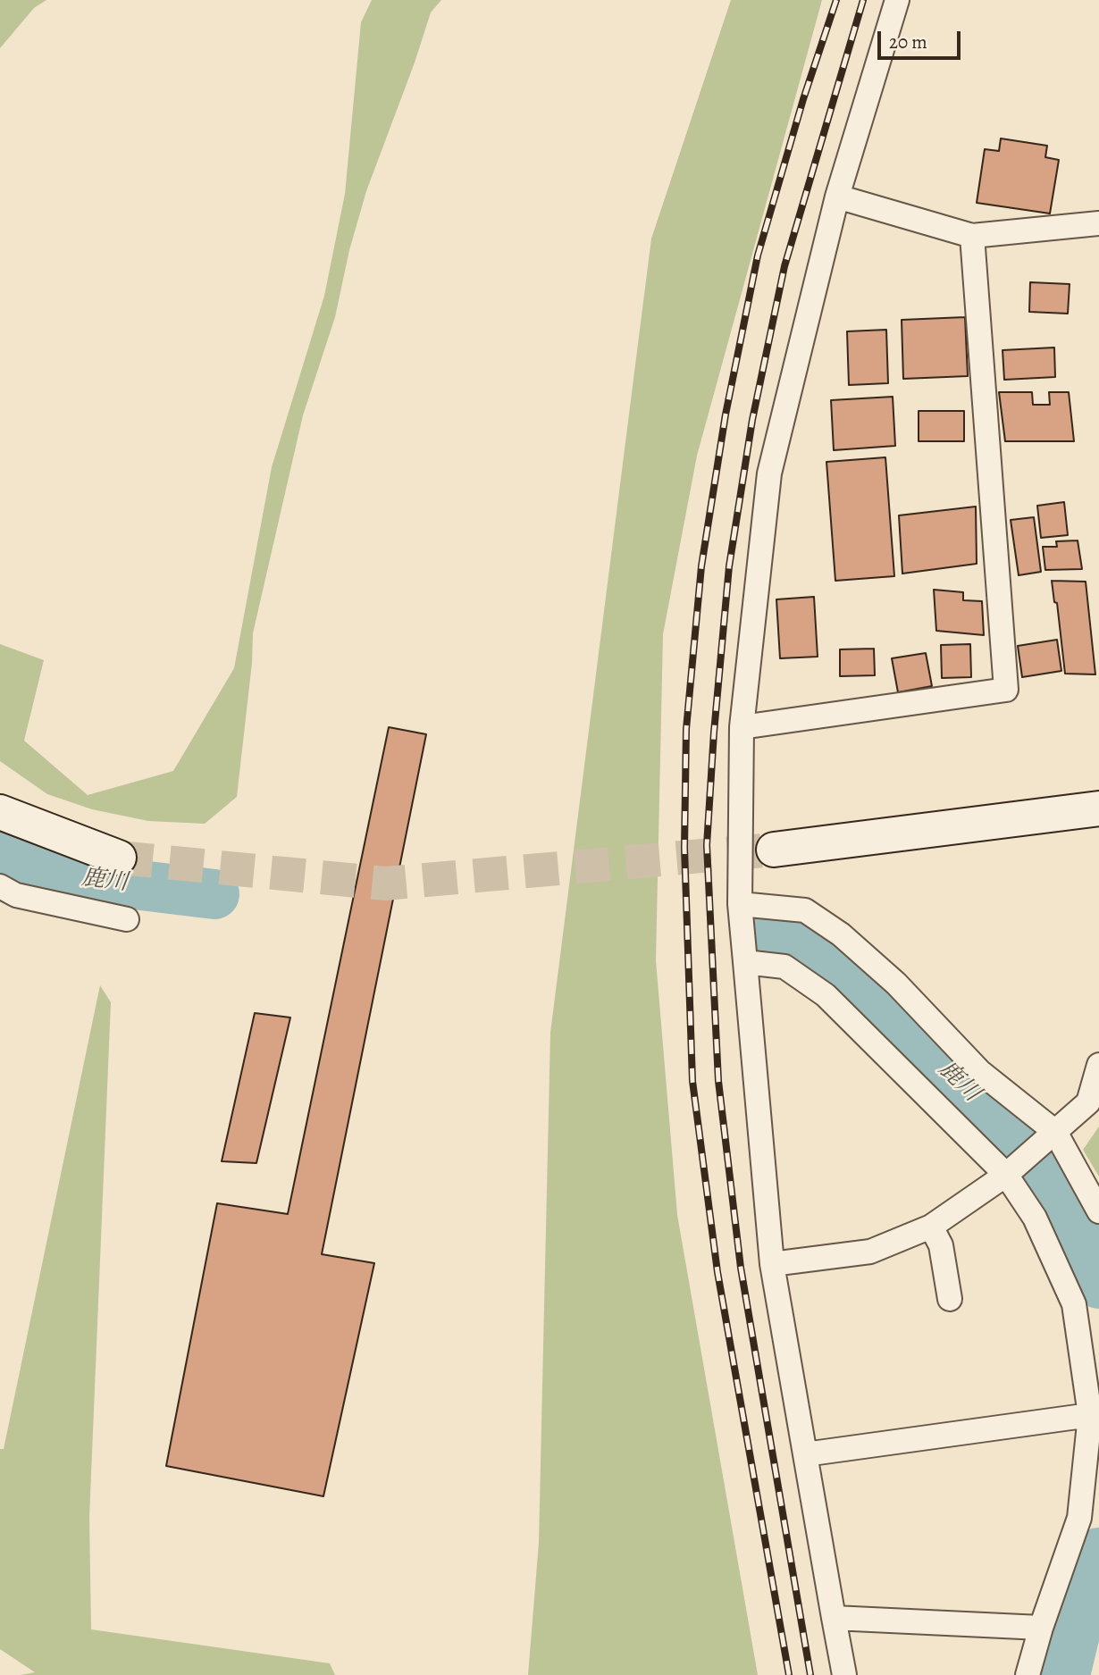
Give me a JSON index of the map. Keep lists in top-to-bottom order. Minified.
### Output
{"water":["鹿川"],"scale_bar":"20 m"}
